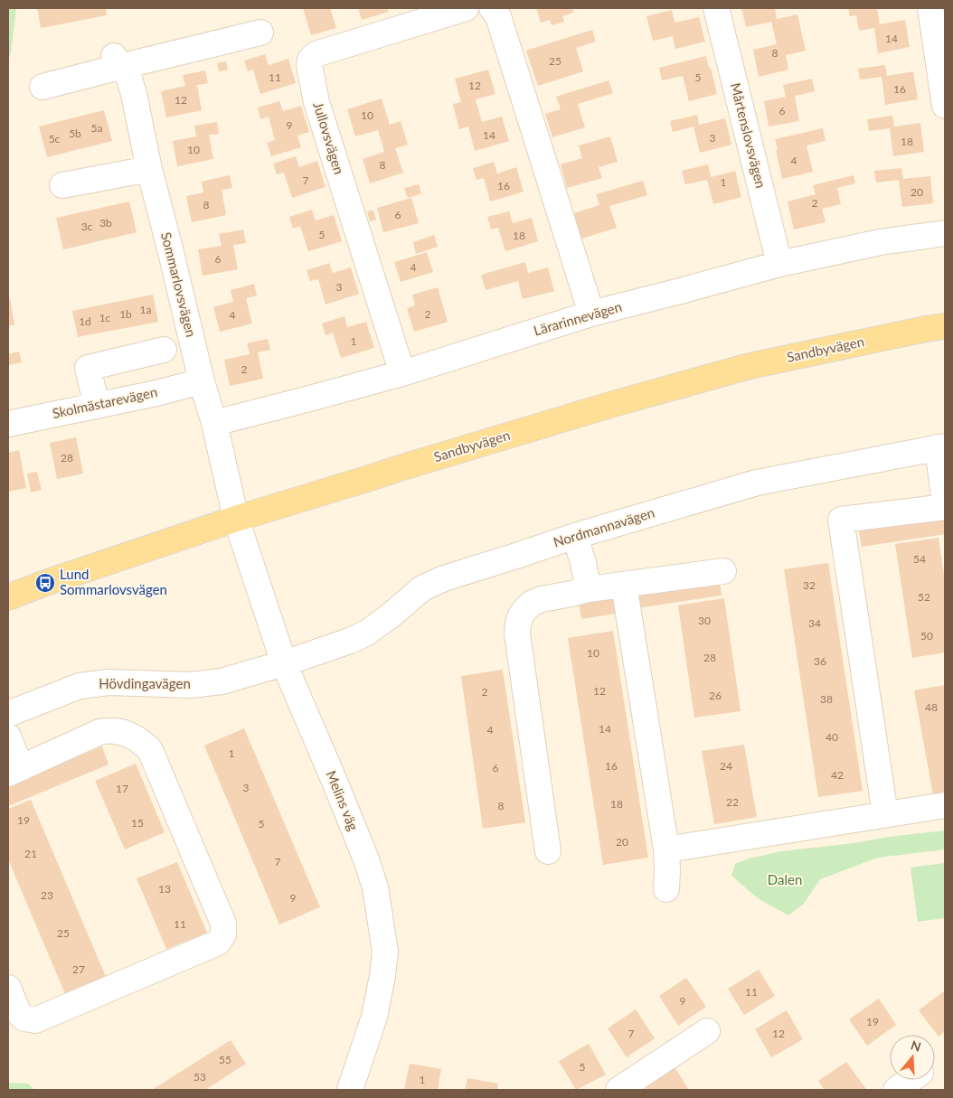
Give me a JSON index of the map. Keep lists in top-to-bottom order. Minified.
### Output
{"streets":{"main road":["Sandbyvägen"],"street":["Mårtenslovsvägen","Jullovsvägen","Sommarlovsvägen","Lärarinnevägen","Skolmästarevägen","Nordmannavägen","Hövdingavägen","Melins väg"]},"crossings":[["Mårtenslovsvägen","Lärarinnevägen"],["Jullovsvägen","Lärarinnevägen"],["Sommarlovsvägen","Lärarinnevägen"],["Sommarlovsvägen","Sandbyvägen"],["Sommarlovsvägen","Skolmästarevägen"],["Sommarlovsvägen","Melins väg"],["Sandbyvägen","Melins väg"],["Nordmannavägen","Hövdingavägen"],["Nordmannavägen","Melins väg"],["Hövdingavägen","Melins väg"]],"parks":["Dalen"],"places":{"bus stop":["Lund Sommarlovsvägen"]},"house_numbers":["14","8","25","11","5","12","16","12","6","10","9","5a","5b","14","3","5c","18","10","4","8","7","1","16","20","2","8","6","3b","3c","5","18","6","4","3","1a","1b","2","4","1c","1d","1","2","28","54","32","52","30","34","50","10","28","36","12","2","26","38","48","14","4","40","1","16","24","6","42","3","17","22","18","8","19","15","5","20","21","7","13","23","9","11","25","27","11","9","19","7","12","55","5","53","1"],"north":"top"}
